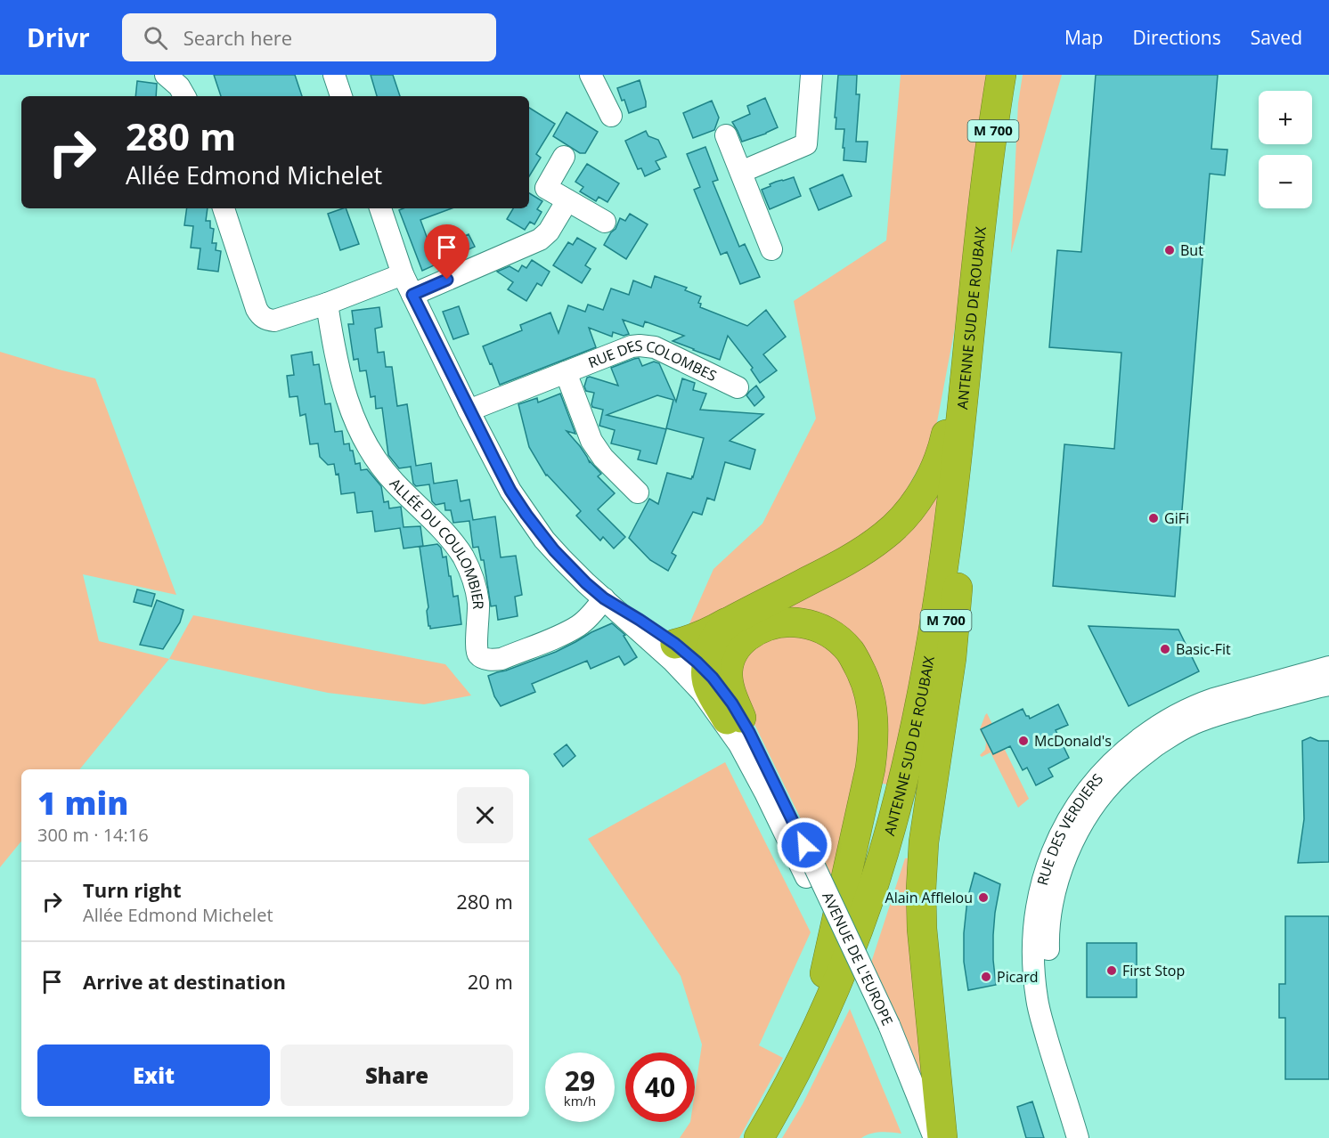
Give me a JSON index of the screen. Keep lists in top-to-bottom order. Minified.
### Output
{"streets":{"highway":["M 700","ANTENNE SUD DE ROUBAIX"],"street":["RUE DES COLOMBES","ALLÉE DU COULOMBIER","RUE DES VERDIERS","AVENUE DE L'EUROPE"]},"crossings":[["RUE DES COLOMBES","AVENUE DE L'EUROPE"],["ALLÉE DU COULOMBIER","AVENUE DE L'EUROPE"]],"places":["But","GiFi","Basic-Fit","McDonald's","Alain Afflelou","First Stop","Picard"],"page":{"header":"Drivr","search":"Search here","nav":["Map","Directions","Saved"],"map_buttons":["+","−"],"turn":["280 m","Allée Edmond Michelet"],"heading":["1 min","300 m · 14:16"],"list":[{"name":"Turn right","note":"Allée Edmond Michelet","value":"280 m"},{"name":"Arrive at destination","value":"20 m"}],"buttons":["Exit","Share"],"speed":"29 km/h","limit":"40"}}
